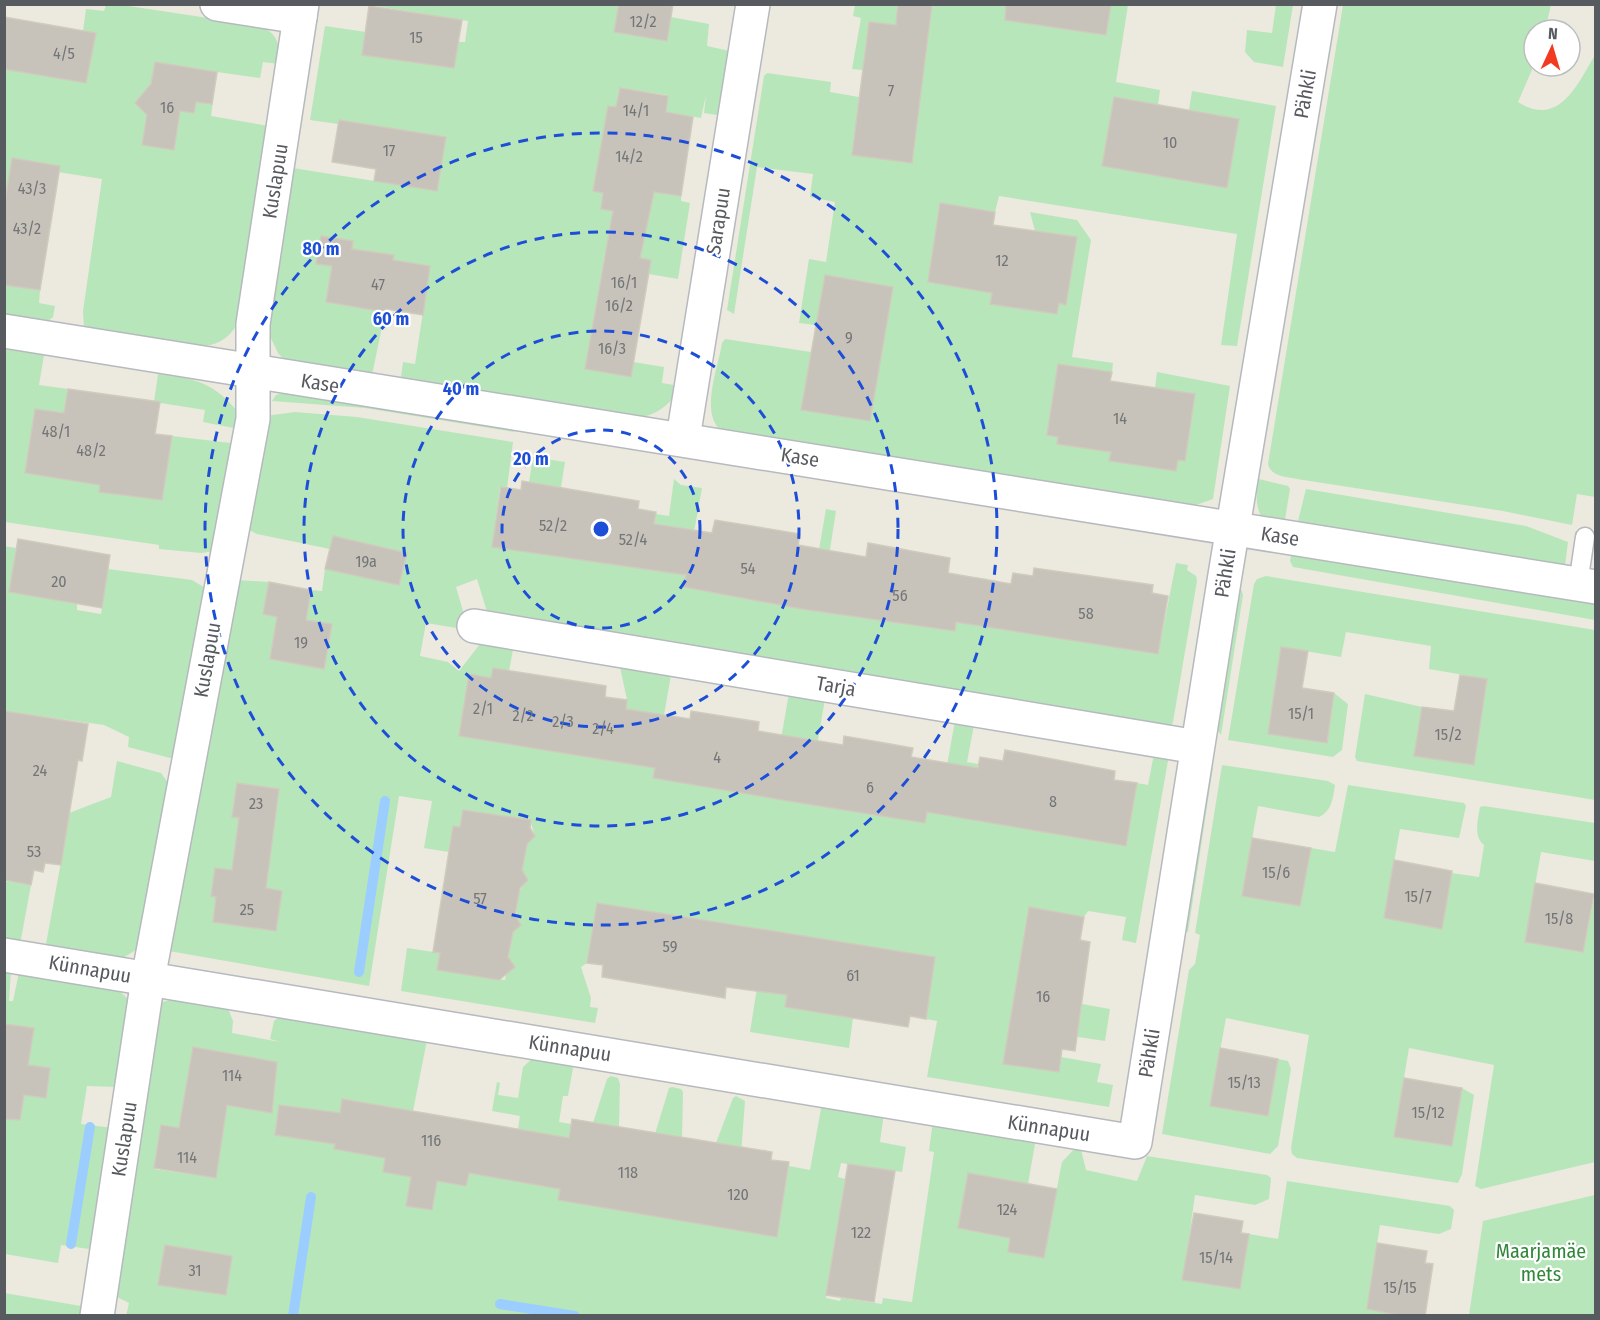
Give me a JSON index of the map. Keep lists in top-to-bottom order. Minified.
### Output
{"streets":{"street":["Pähkli","Kuslapuu","Sarapuu","Kase","Tarja","Künnapuu"]},"crossings":[["Pähkli","Kase"],["Pähkli","Tarja"],["Pähkli","Künnapuu"],["Kuslapuu","Kase"],["Kuslapuu","Künnapuu"],["Sarapuu","Kase"]],"parks":["Maarjamäe mets"],"house_numbers":["12/2","15","4/5","7","16","14/1","10","17","14/2","43/3","43/2","12","16/1","47","16/2","9","16/3","14","48/1","48/2","52/2","52/4","19a","54","20","56","58","19","2/1","15/1","2/2","2/3","2/4","15/2","4","24","6","8","23","53","15/6","15/7","57","25","15/8","59","61","16","114","15/13","15/12","116","114","118","120","124","122","15/14","31","15/15"],"north":"top","rings":["80 m","60 m","40 m","20 m"]}
